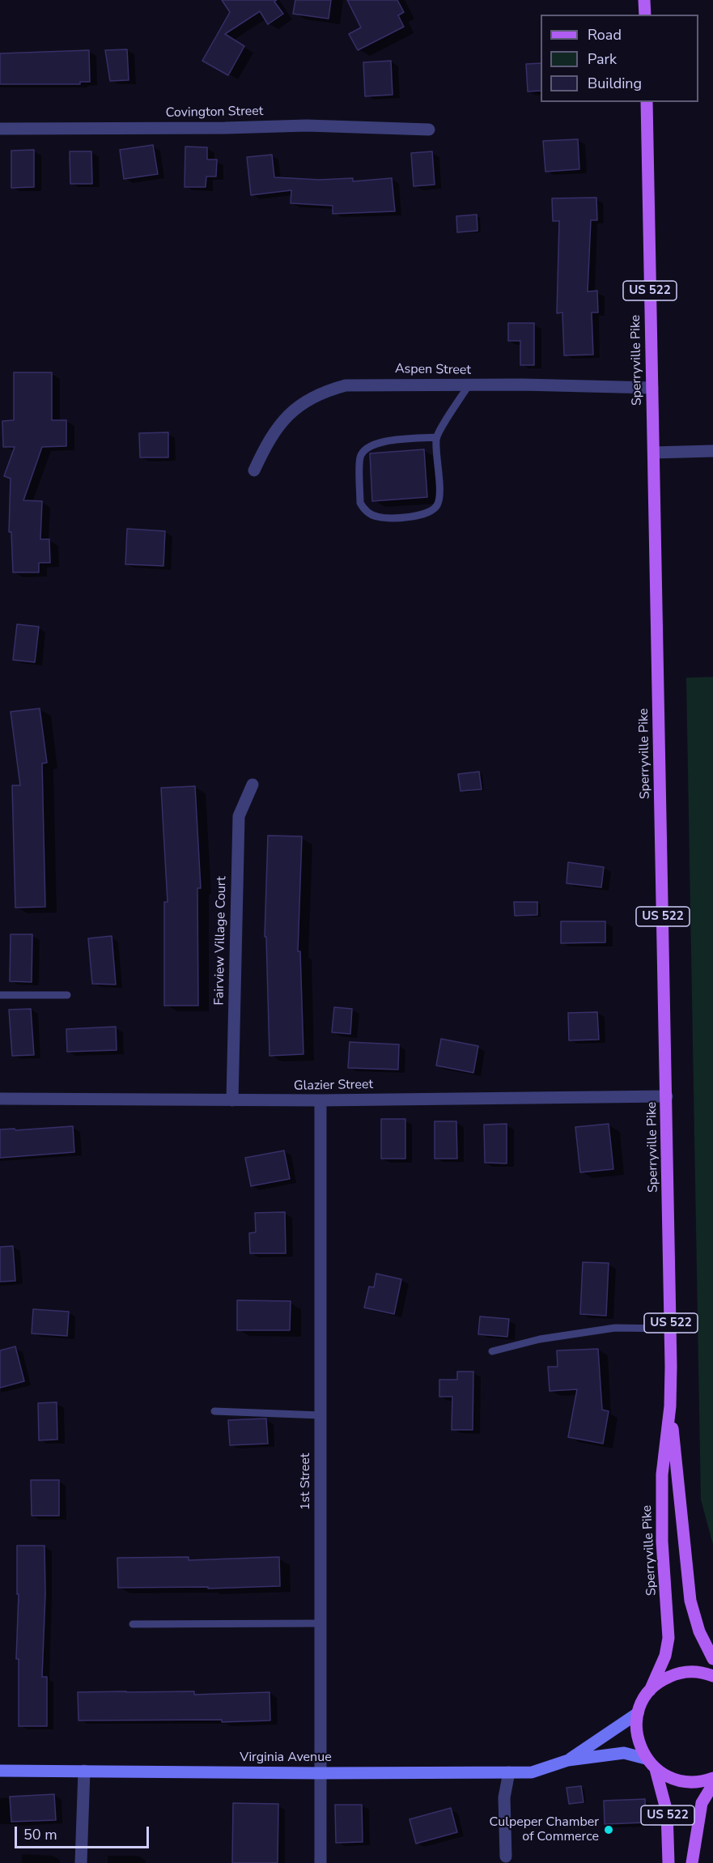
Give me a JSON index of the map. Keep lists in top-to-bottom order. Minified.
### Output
{"streets":{"main road":["US 522","Sperryville Pike"],"street":["Covington Street","Aspen Street","Fairview Village Court","Glazier Street","1st Street","Virginia Avenue"]},"crossings":[["US 522","Sperryville Pike"],["US 522","Virginia Avenue"],["Sperryville Pike","Aspen Street"],["Sperryville Pike","Glazier Street"],["Fairview Village Court","Glazier Street"],["Glazier Street","1st Street"],["1st Street","Virginia Avenue"]],"places":["Culpeper Chamber of Commerce"],"legend":["Road","Park","Building"],"scale_bar":"50 m"}
